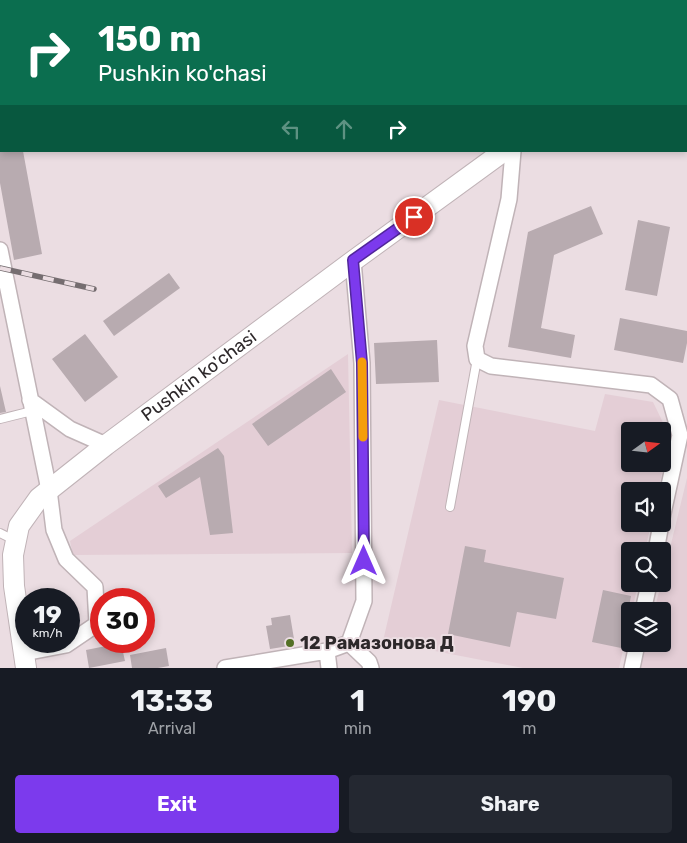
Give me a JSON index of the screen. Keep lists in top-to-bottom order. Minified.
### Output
{"streets":{"street":["Pushkin ko'chasi"]},"places":["12 Рамазонова Д"],"north":"right","page":{"turn":["150 m","Pushkin ko'chasi"],"speed":"19 km/h","limit":"30","eta":["13:33","Arrival","1","min","190","m"],"buttons":["Exit","Share"]}}
